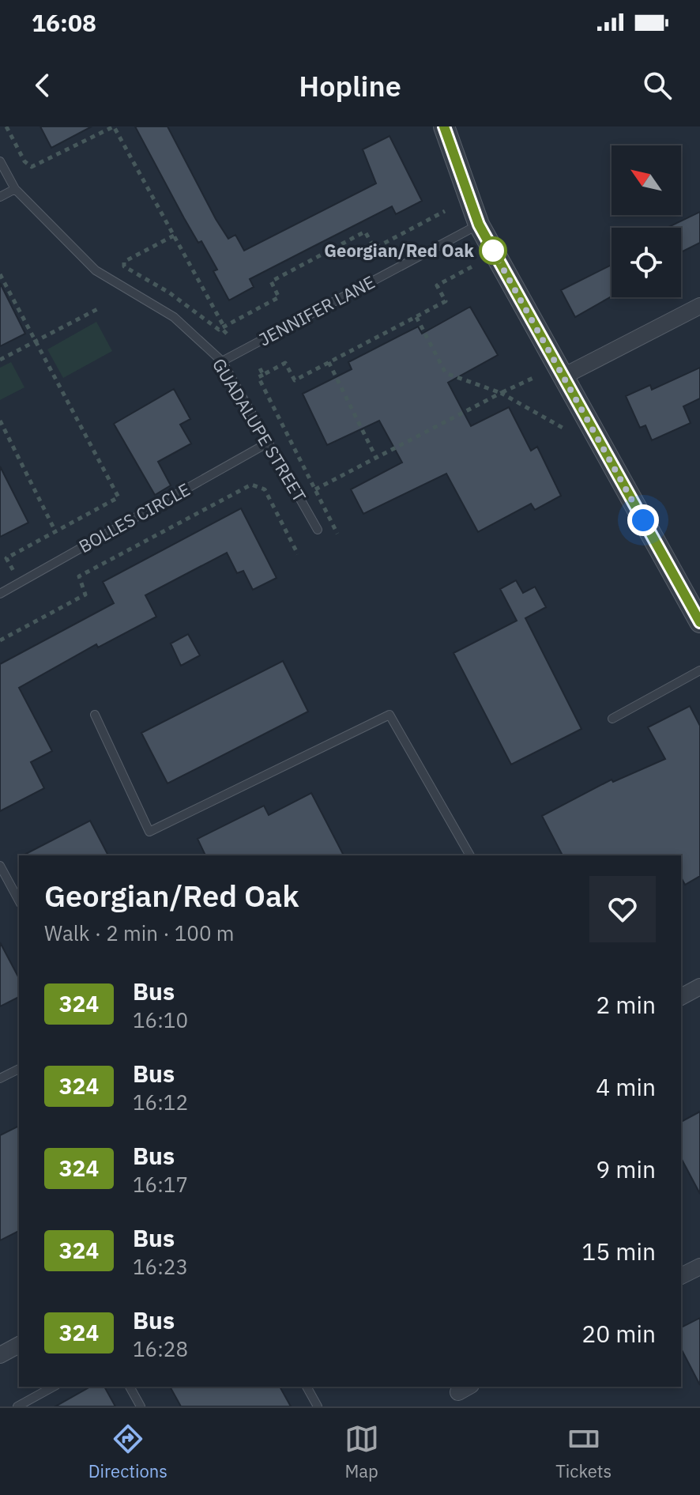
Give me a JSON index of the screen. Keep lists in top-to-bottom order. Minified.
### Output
{"streets":{"lane":["JENNIFER LANE","GUADALUPE STREET","BOLLES CIRCLE"]},"crossings":[["JENNIFER LANE","GUADALUPE STREET"],["GUADALUPE STREET","BOLLES CIRCLE"]],"places":["Georgian/Red Oak"],"lines":["bus line 324"],"north":"top left","page":{"status":"16:08","header":"Hopline","heading":["Georgian/Red Oak","Walk · 2 min · 100 m"],"list":[{"mark":"324","name":"Bus","note":"16:10","value":"2 min"},{"mark":"324","name":"Bus","note":"16:12","value":"4 min"},{"mark":"324","name":"Bus","note":"16:17","value":"9 min"},{"mark":"324","name":"Bus","note":"16:23","value":"15 min"},{"mark":"324","name":"Bus","note":"16:28","value":"20 min"}],"tabs":["Directions","Map","Tickets"]}}
